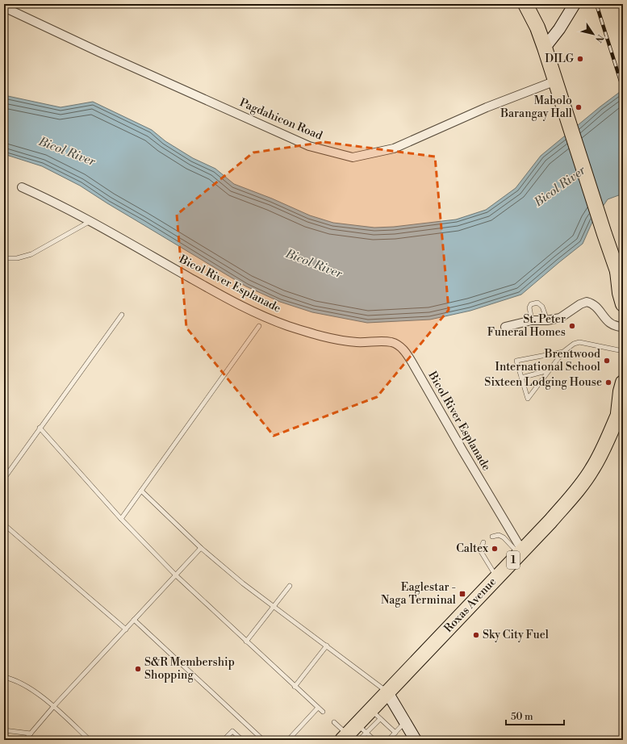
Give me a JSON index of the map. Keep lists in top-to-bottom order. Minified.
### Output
{"streets":{"highway":["1","Roxas Avenue"],"street":["Pagdahicon Road","Bicol River Esplanade"]},"crossings":[["Bicol River Esplanade","Roxas Avenue"]],"water":["Bicol River"],"places":{"other":["DILG","Mabolo Barangay Hall","St. Peter Funeral Homes","Brentwood International School","Sixteen Lodging House","Caltex","Sky City Fuel","S&R Membership Shopping"],"transit":["Eaglestar - Naga Terminal"]},"scale_bar":"50 m","north":"bottom right"}
